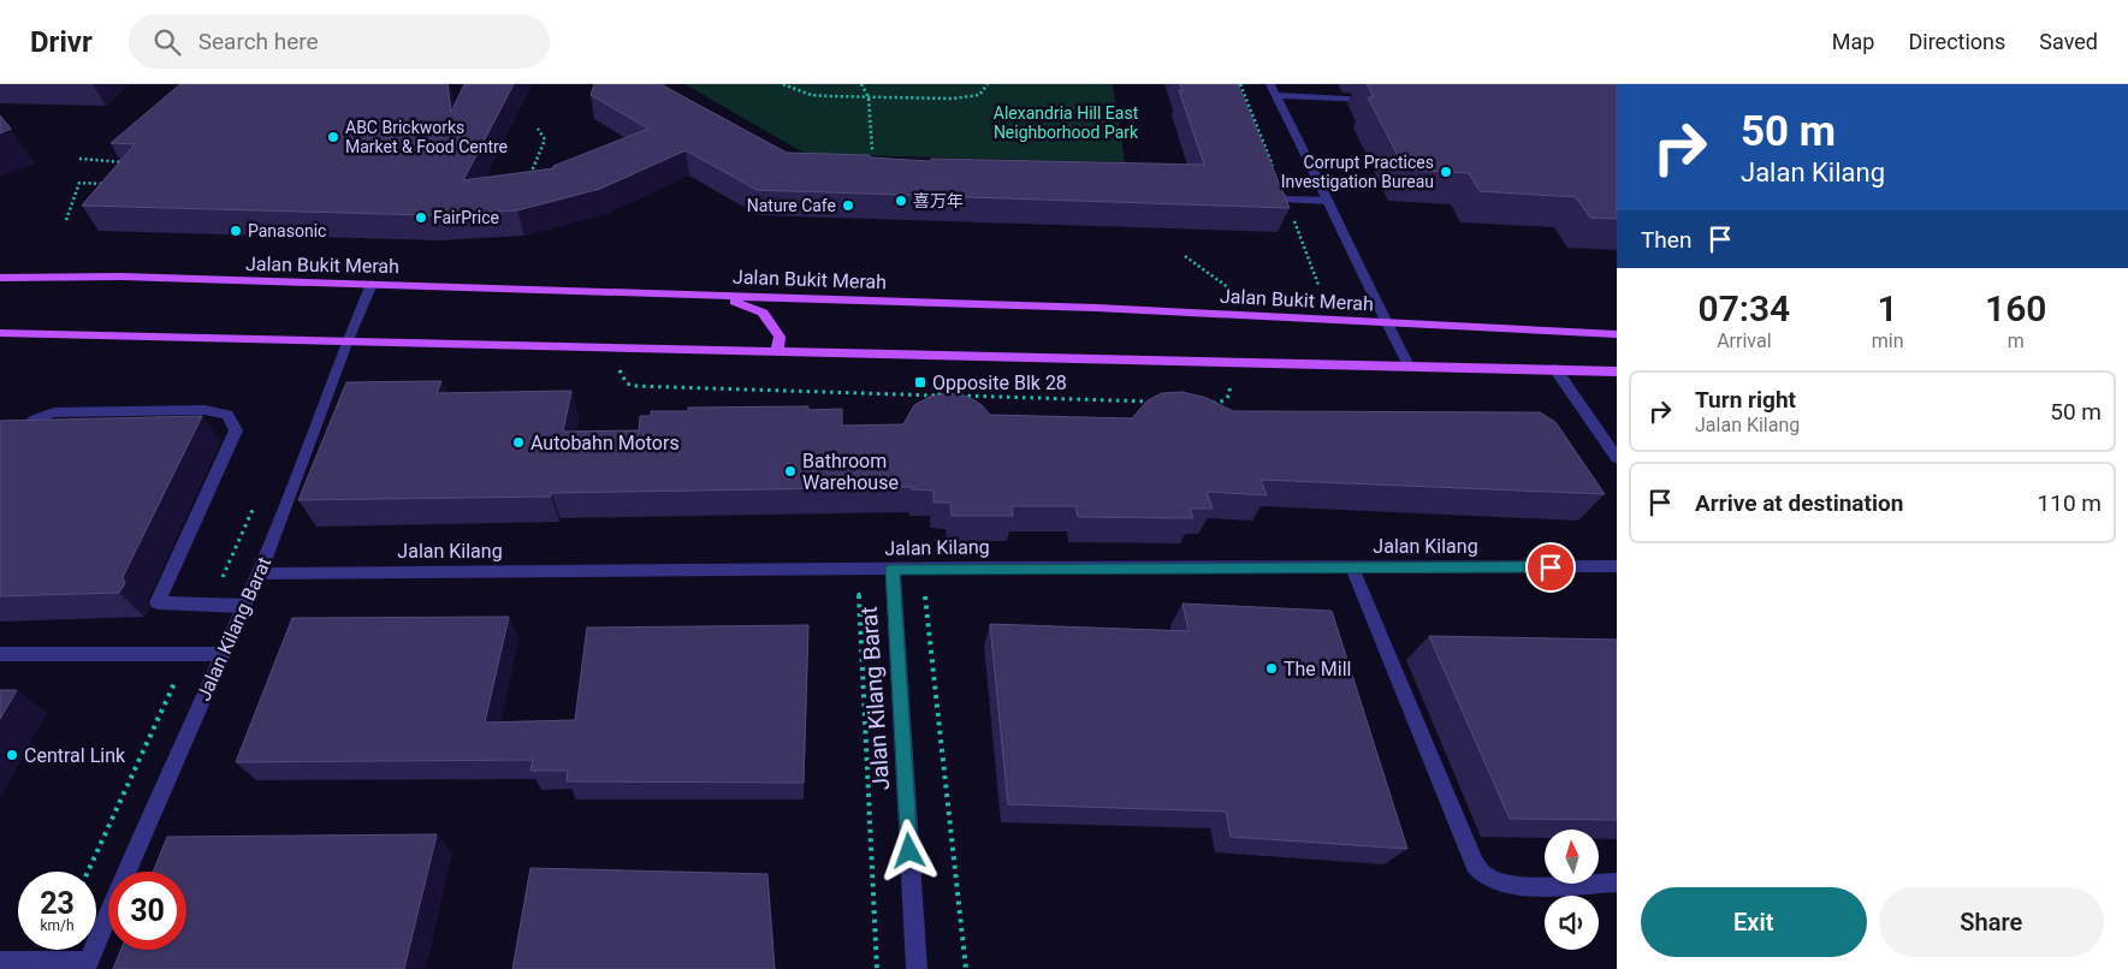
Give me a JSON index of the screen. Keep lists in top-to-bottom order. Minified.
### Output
{"streets":{"main road":["Jalan Bukit Merah"],"street":["Jalan Kilang","Jalan Kilang Barat"]},"crossings":[["Jalan Bukit Merah","Jalan Kilang Barat"],["Jalan Kilang","Jalan Kilang Barat"]],"parks":["Alexandria Hill East Neighborhood Park"],"places":{"other":["ABC Brickworks Market & Food Centre","Corrupt Practices Investigation Bureau","喜万年","Nature Cafe","FairPrice","Panasonic","Autobahn Motors","Bathroom Warehouse","The Mill","Central Link"],"transit":["Opposite Blk 28"]},"north":"top","page":{"header":"Drivr","search":"Search here","nav":["Map","Directions","Saved"],"turn":["50 m","Jalan Kilang"],"then":"Then","eta":["07:34","Arrival","1","min","160","m"],"list":[{"name":"Turn right","note":"Jalan Kilang","value":"50 m"},{"name":"Arrive at destination","value":"110 m"}],"speed":"23 km/h","limit":"30","buttons":["Exit","Share"]}}
